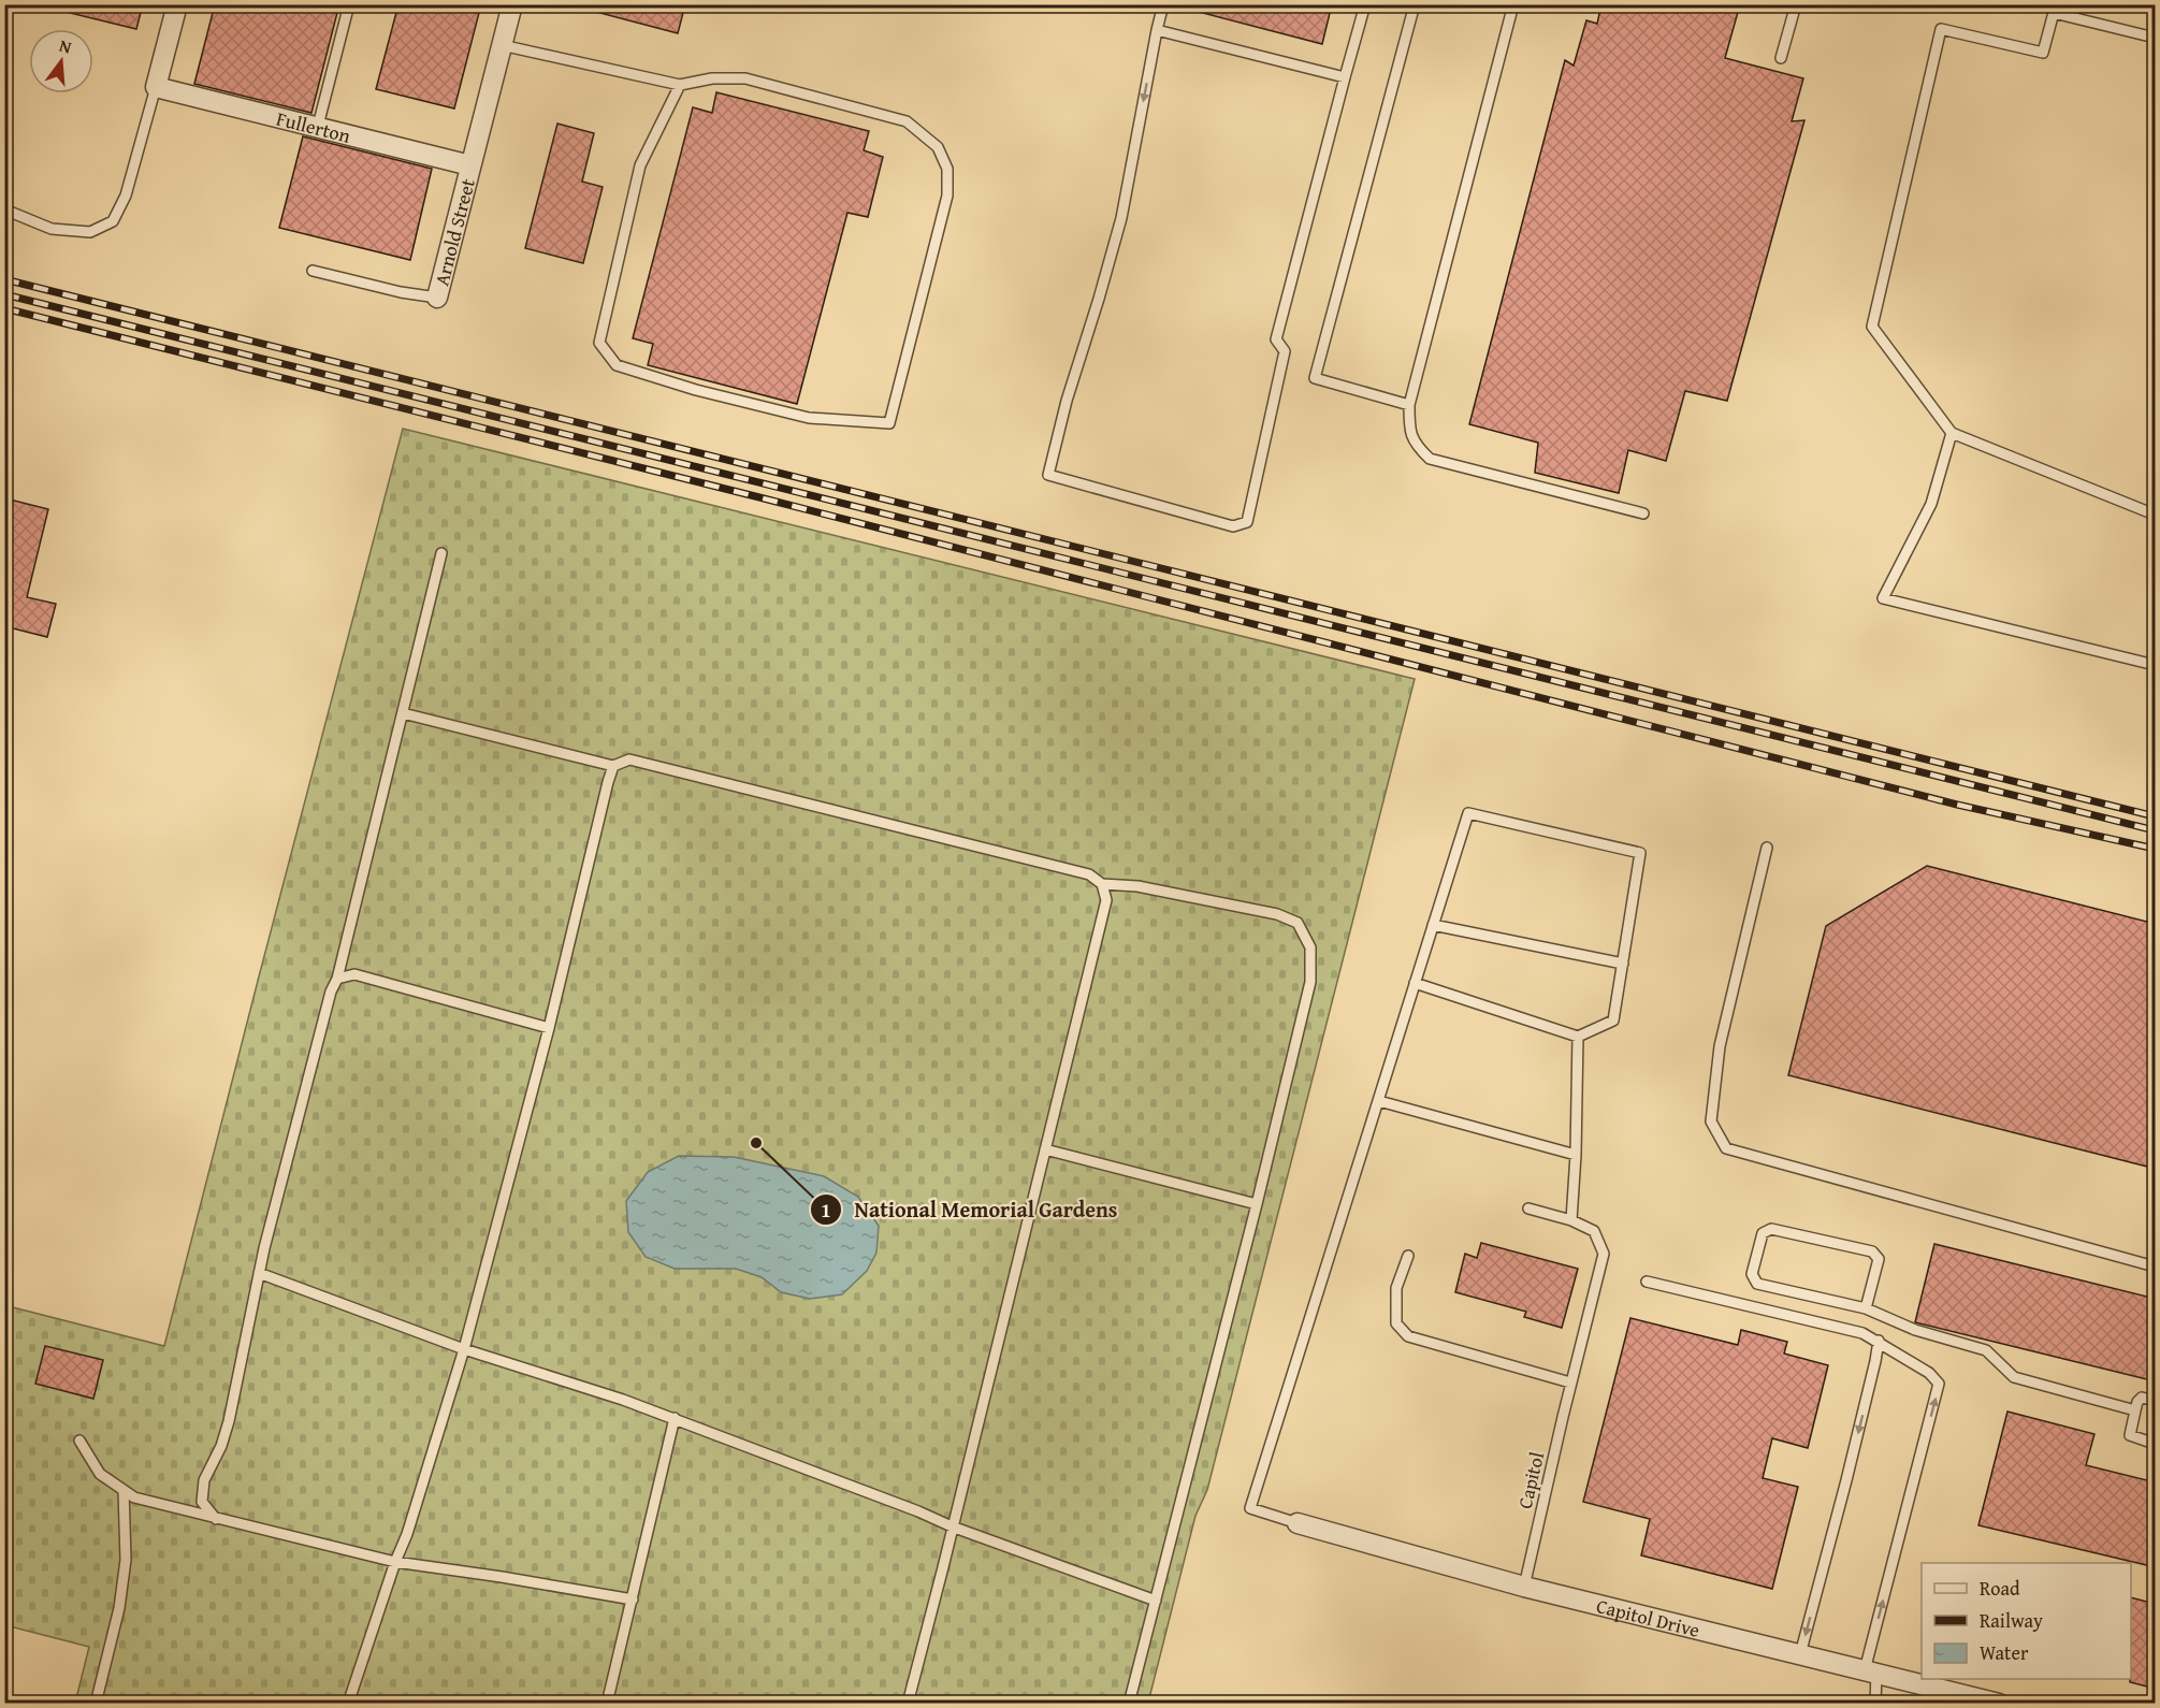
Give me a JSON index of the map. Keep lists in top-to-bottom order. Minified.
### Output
{"streets":{"street":["Fullerton","Arnold Street","Capitol Drive"],"lane":["Capitol"]},"crossings":[["Fullerton","Arnold Street"],["Capitol","Capitol Drive"]],"places":["National Memorial Gardens"],"legend":["Road","Railway","Water"],"north":"top"}
